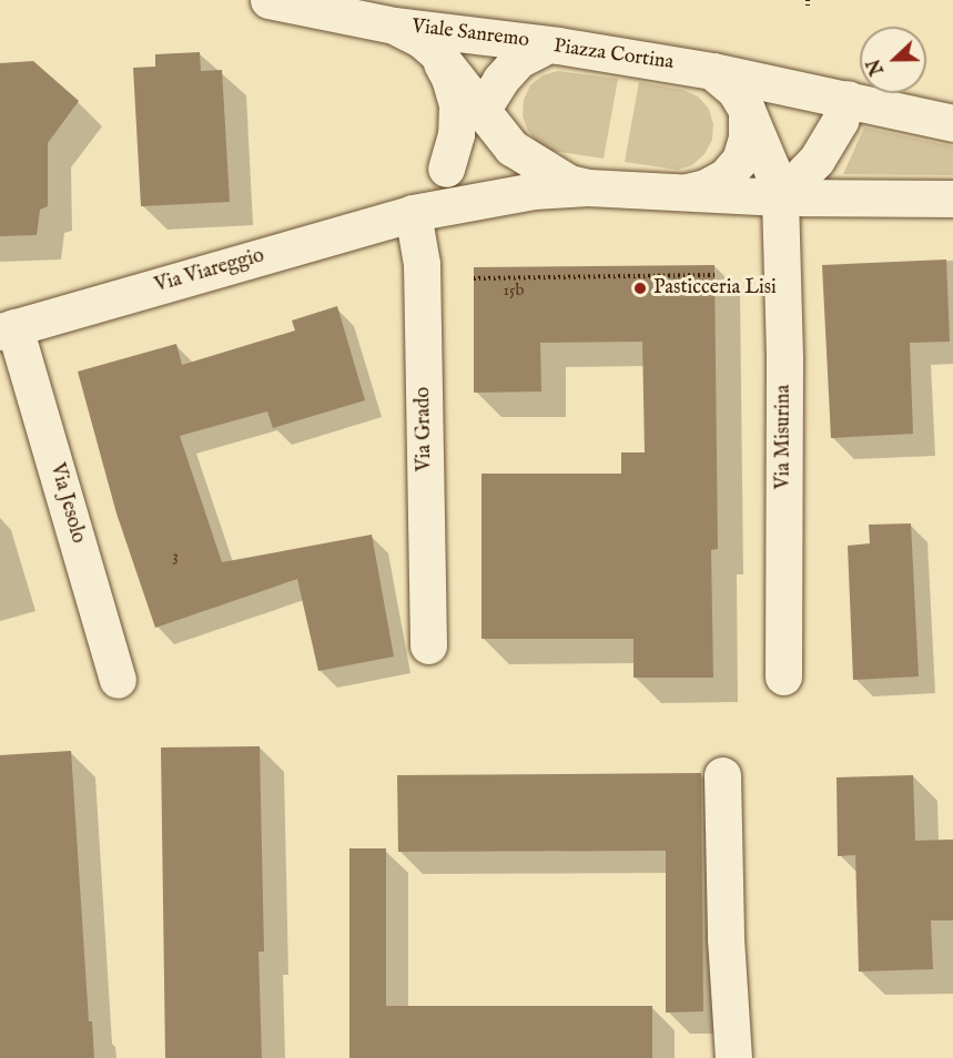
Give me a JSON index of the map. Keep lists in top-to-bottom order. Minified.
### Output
{"streets":{"street":["Viale Sanremo","Piazza Cortina","Via Viareggio","Via Grado","Via Misurina","Via Jesolo"]},"crossings":[["Viale Sanremo","Piazza Cortina"],["Via Viareggio","Via Grado"],["Via Viareggio","Via Jesolo"]],"places":["Pasticceria Lisi"],"house_numbers":["15b","3"],"north":"left"}
